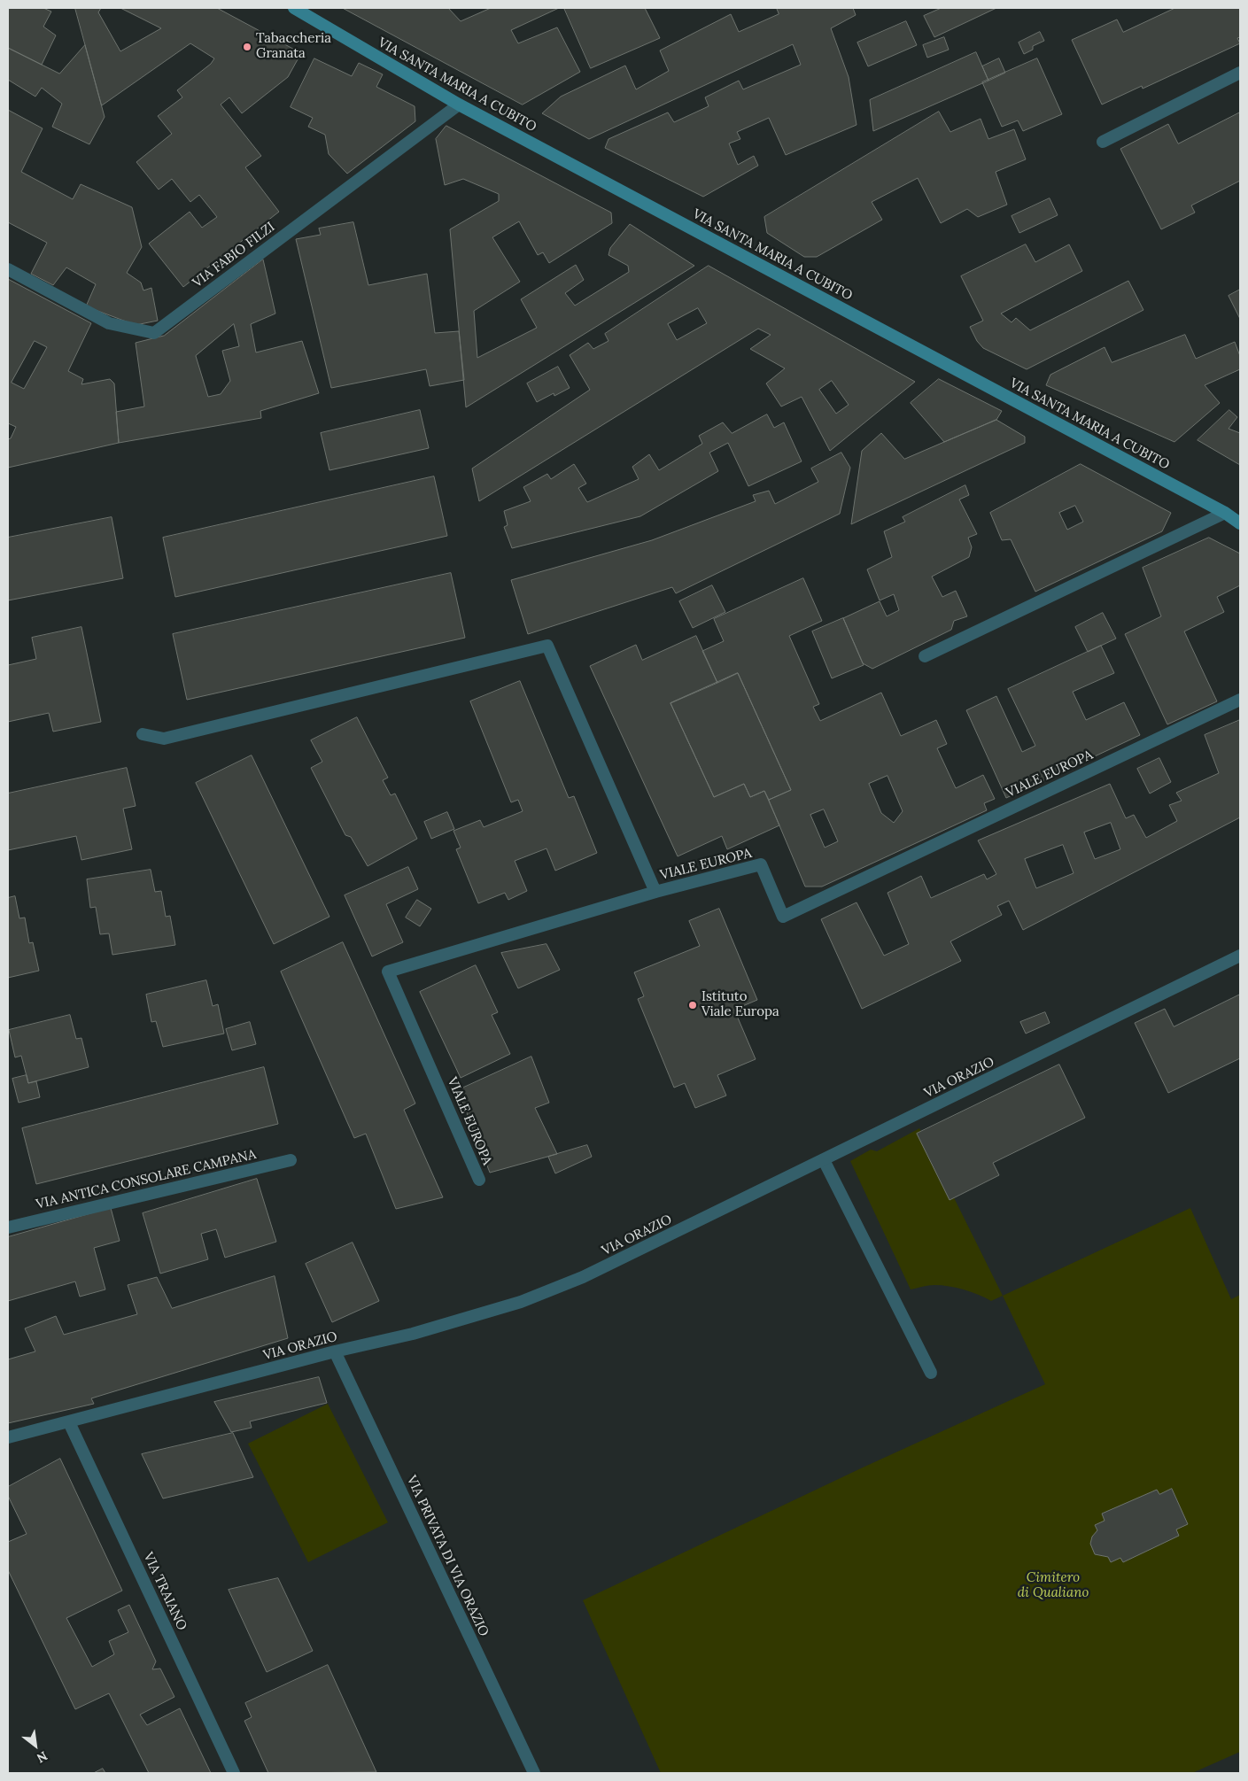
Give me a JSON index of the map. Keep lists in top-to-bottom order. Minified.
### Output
{"streets":{"main road":["VIA SANTA MARIA A CUBITO"],"street":["VIA FABIO FILZI","VIALE EUROPA","VIA ORAZIO","VIA ANTICA CONSOLARE CAMPANA","VIA PRIVATA DI VIA ORAZIO","VIA TRAIANO"]},"crossings":[["VIA SANTA MARIA A CUBITO","VIA FABIO FILZI"],["VIA ORAZIO","VIA PRIVATA DI VIA ORAZIO"],["VIA ORAZIO","VIA TRAIANO"]],"parks":["Cimitero di Qualiano"],"places":["Tabaccheria Granata","Istituto Viale Europa"],"north":"bottom right"}
